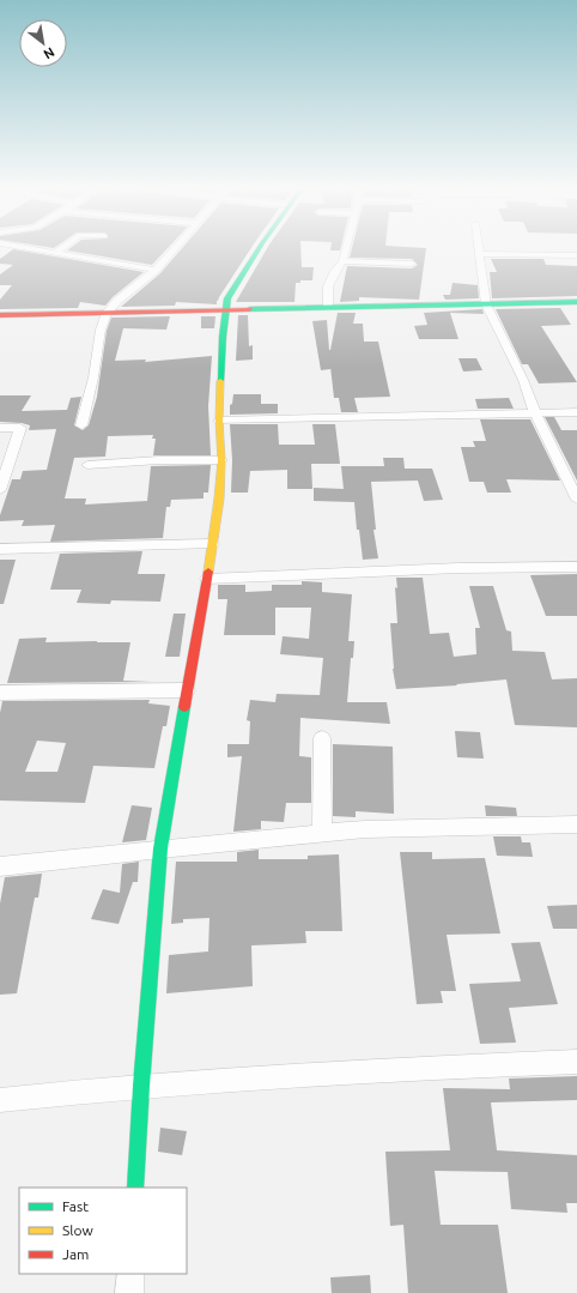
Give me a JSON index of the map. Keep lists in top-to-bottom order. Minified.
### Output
{"legend":["Fast","Slow","Jam"],"north":"bottom right"}
